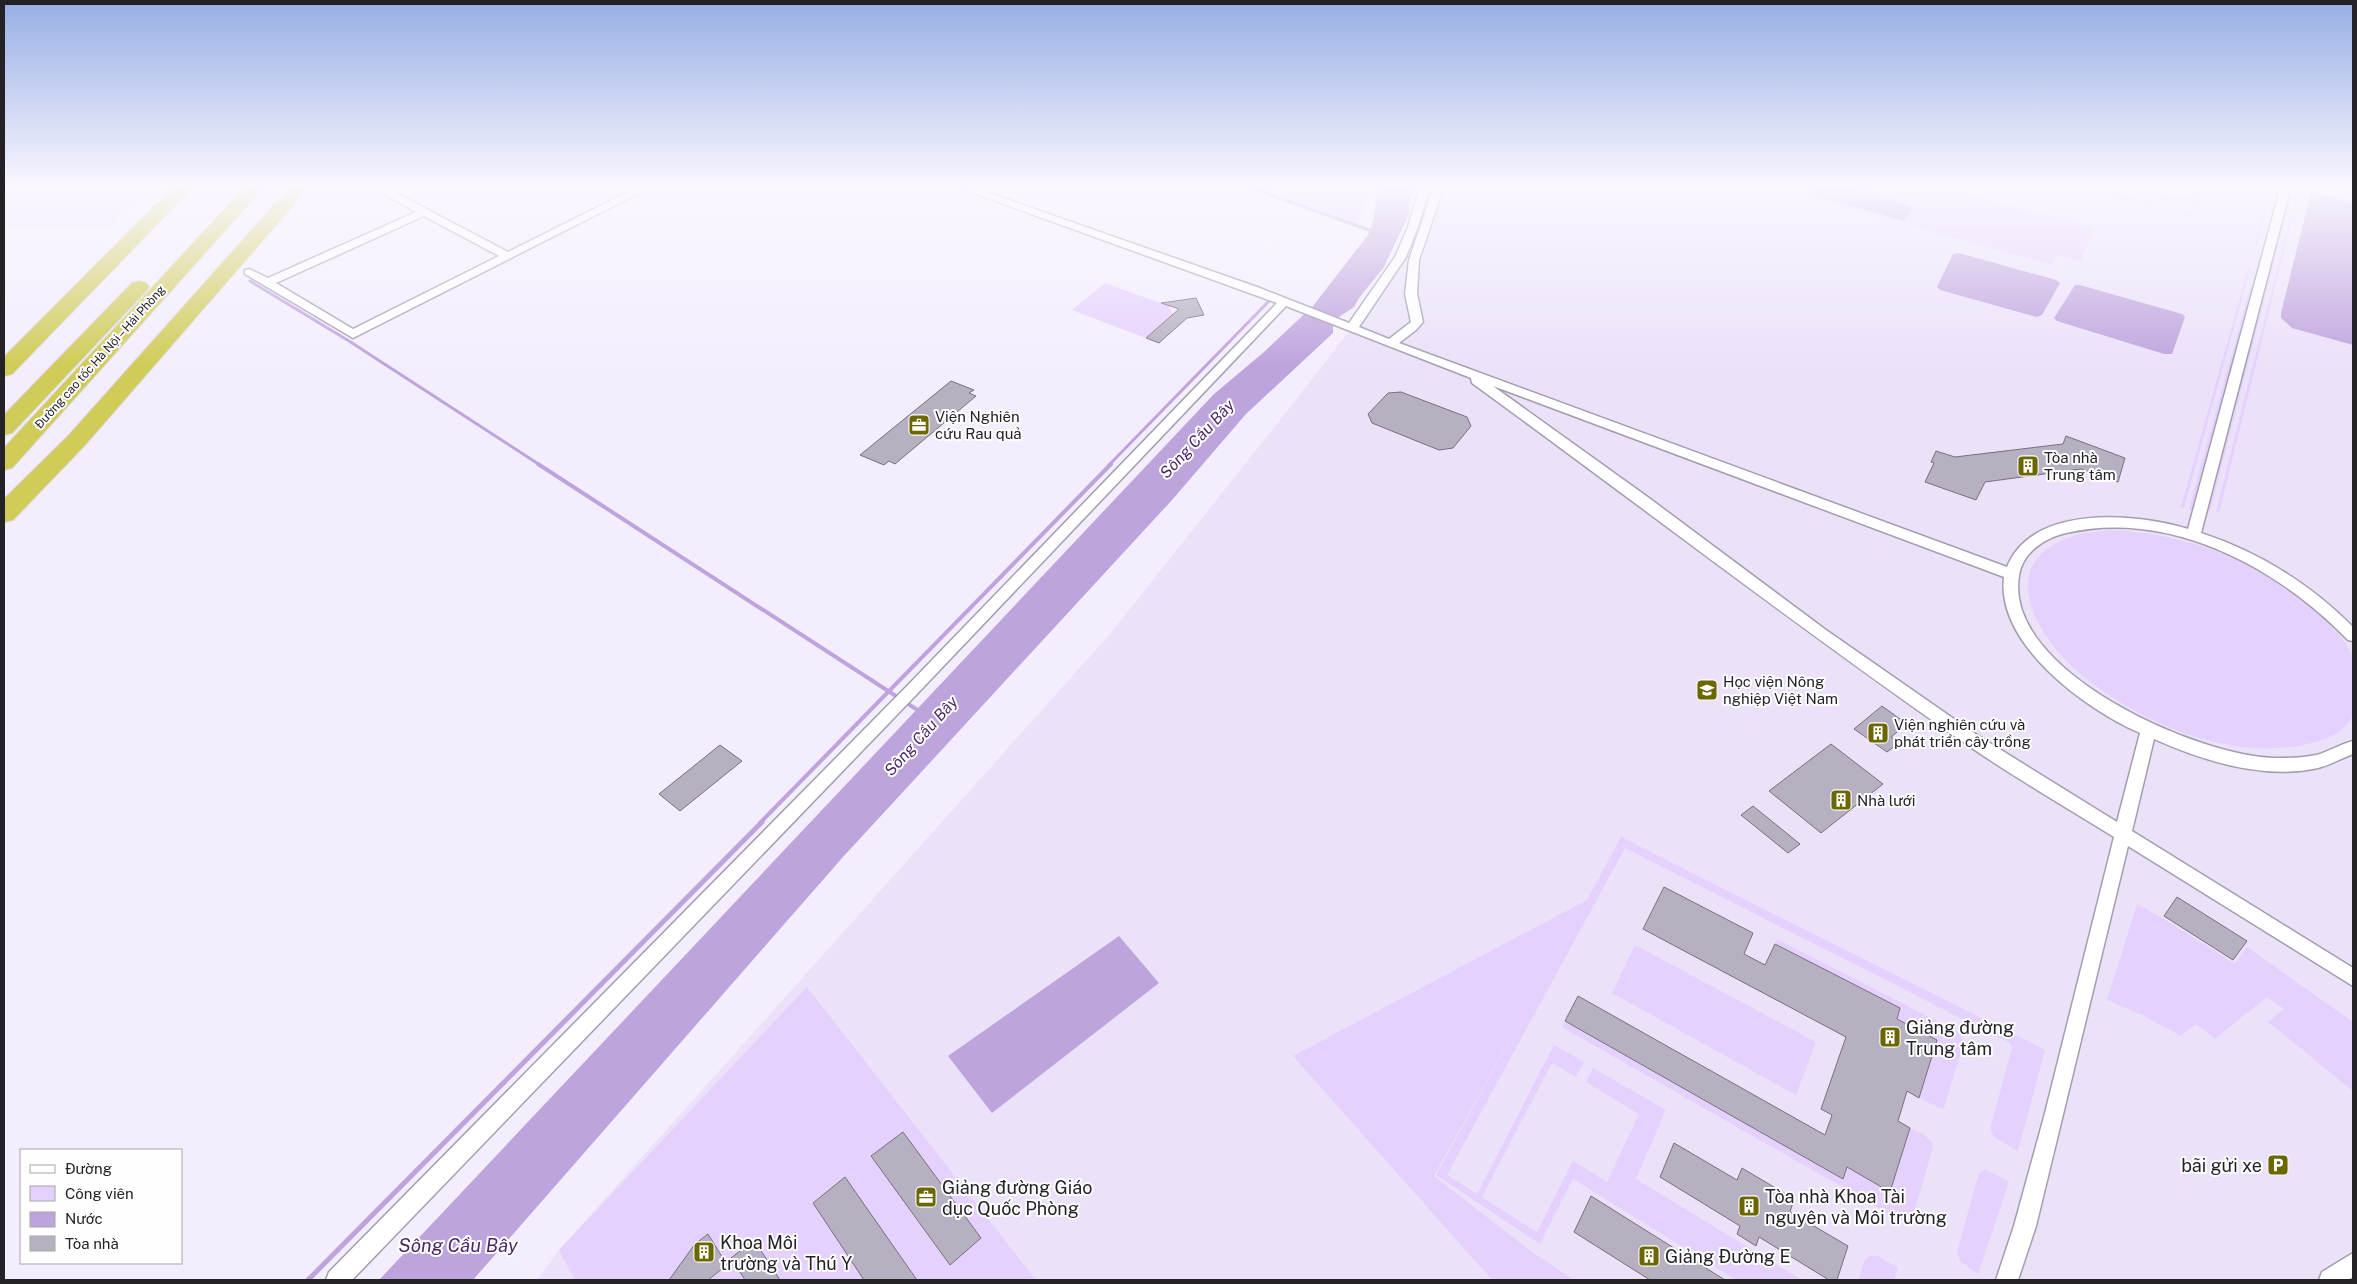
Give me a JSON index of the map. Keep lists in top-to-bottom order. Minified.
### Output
{"streets":{"highway":["Đường cao tốc Hà Nội – Hải Phòng"]},"water":["Sông Cầu Bây"],"places":{"office":["Viện Nghiên cứu Rau quả","Giảng đường Giáo dục Quốc Phòng"],"building":["Tòa nhà Trung tâm","Viện nghiên cứu và phát triển cây trồng","Nhà lưới","Giảng đường Trung tâm","Tòa nhà Khoa Tài nguyên và Môi trường","Khoa Môi trường và Thú Y","Giảng Đường E"],"school or university":["Học viện Nông nghiệp Việt Nam"],"parking":["bãi gửi xe"]},"legend":["Đường","Công viên","Nước","Tòa nhà"]}
